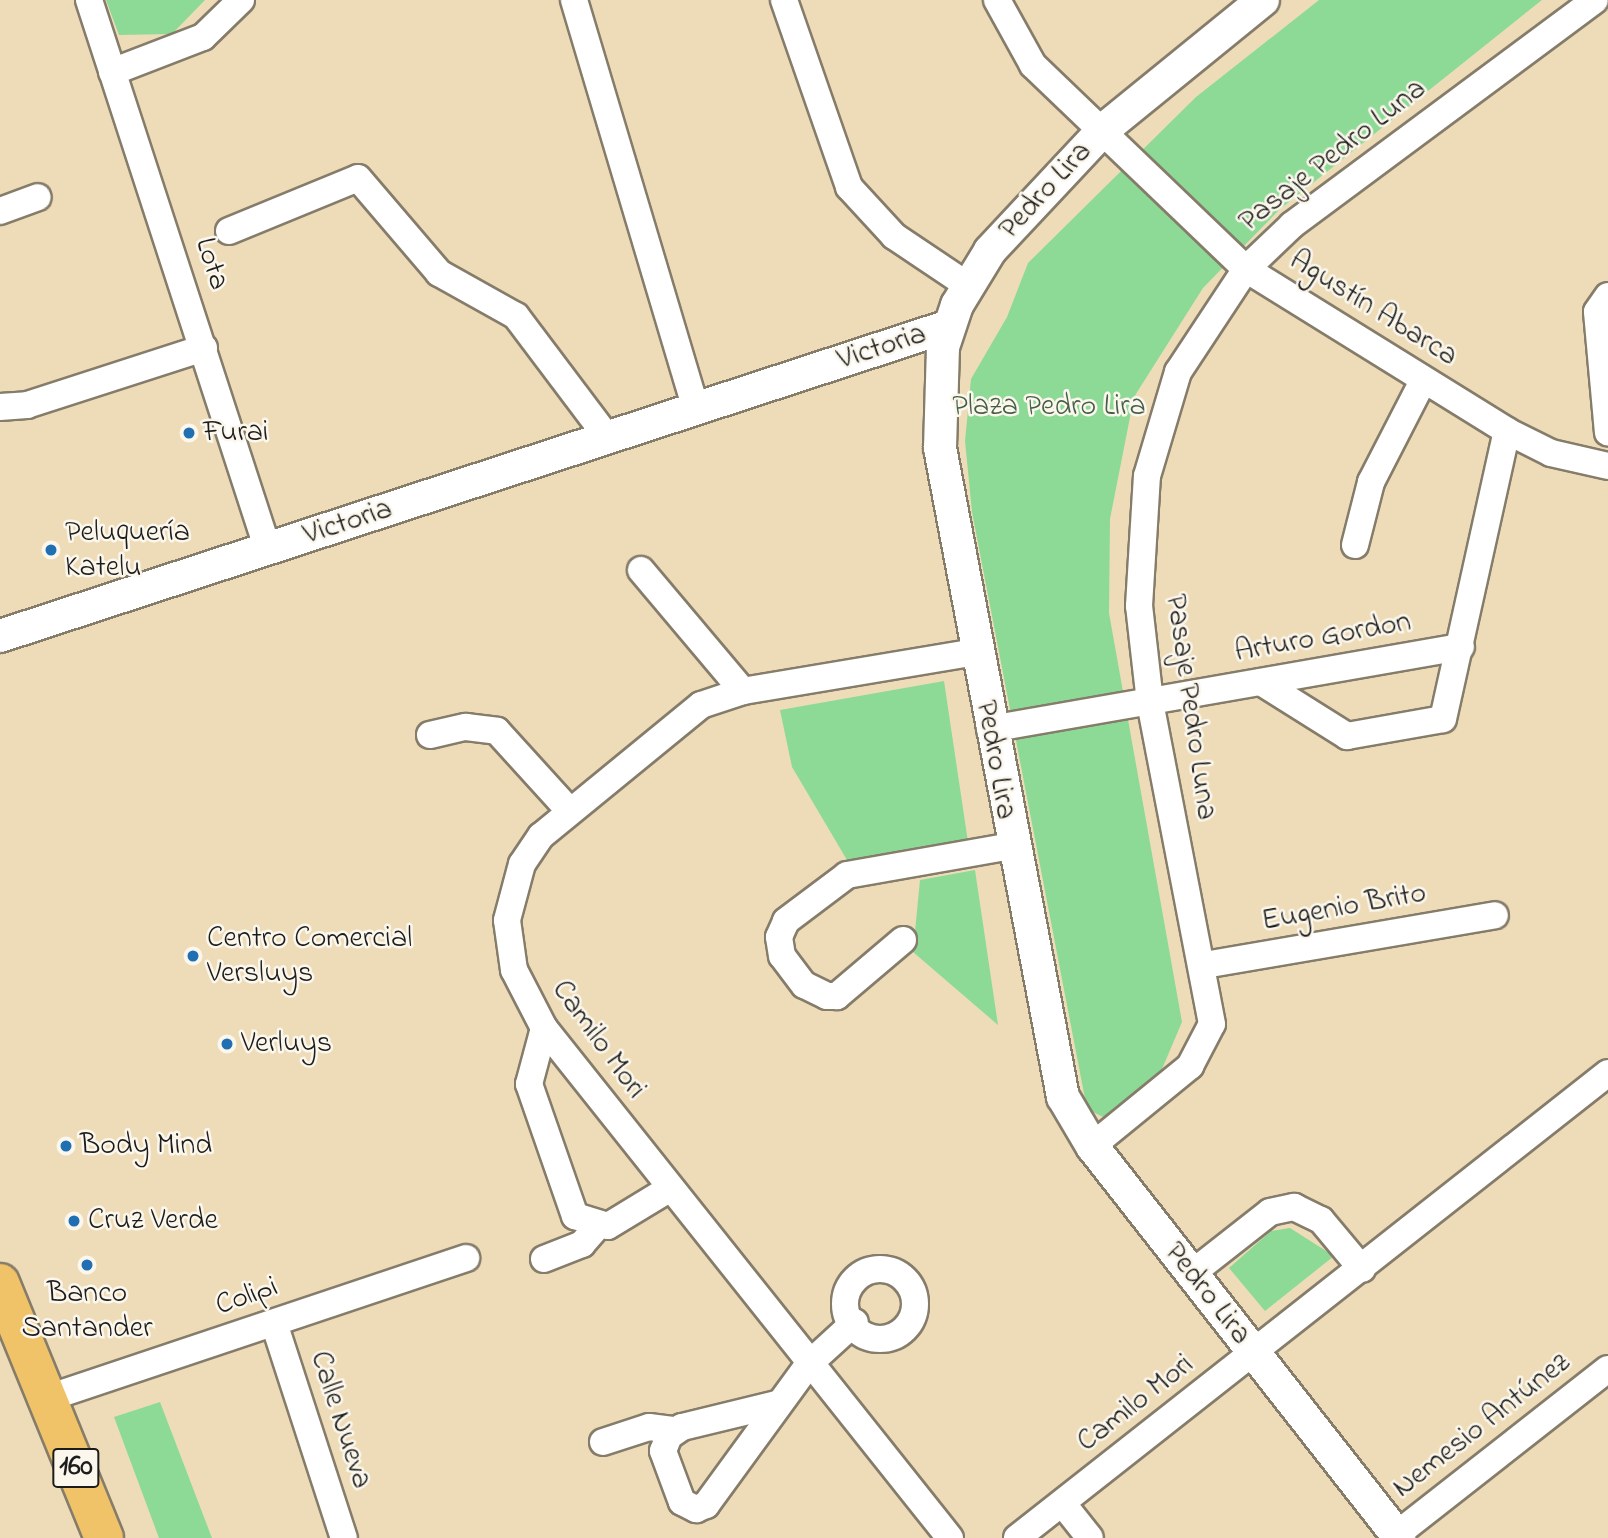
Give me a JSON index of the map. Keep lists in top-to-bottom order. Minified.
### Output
{"streets":{"highway":["160"],"street":["Pasaje Pedro Luna","Pedro Lira","Lota","Agustín Abarca","Victoria","Arturo Gordon","Eugenio Brito","Camilo Mori","Colipi","Calle Nueva","Nemesio Antúnez"]},"crossings":[["Pasaje Pedro Luna","Pedro Lira"],["Pasaje Pedro Luna","Agustín Abarca"],["Pasaje Pedro Luna","Arturo Gordon"],["Pasaje Pedro Luna","Eugenio Brito"],["Pedro Lira","Agustín Abarca"],["Pedro Lira","Victoria"],["Pedro Lira","Arturo Gordon"],["Pedro Lira","Camilo Mori"],["Pedro Lira","Nemesio Antúnez"],["Lota","Victoria"],["Colipi","Calle Nueva"],["Colipi","160"]],"parks":["Plaza Pedro Lira"],"places":["Furai","Peluquería Katelu","Centro Comercial Versluys","Verluys","Body Mind","Cruz Verde","Banco Santander"]}
